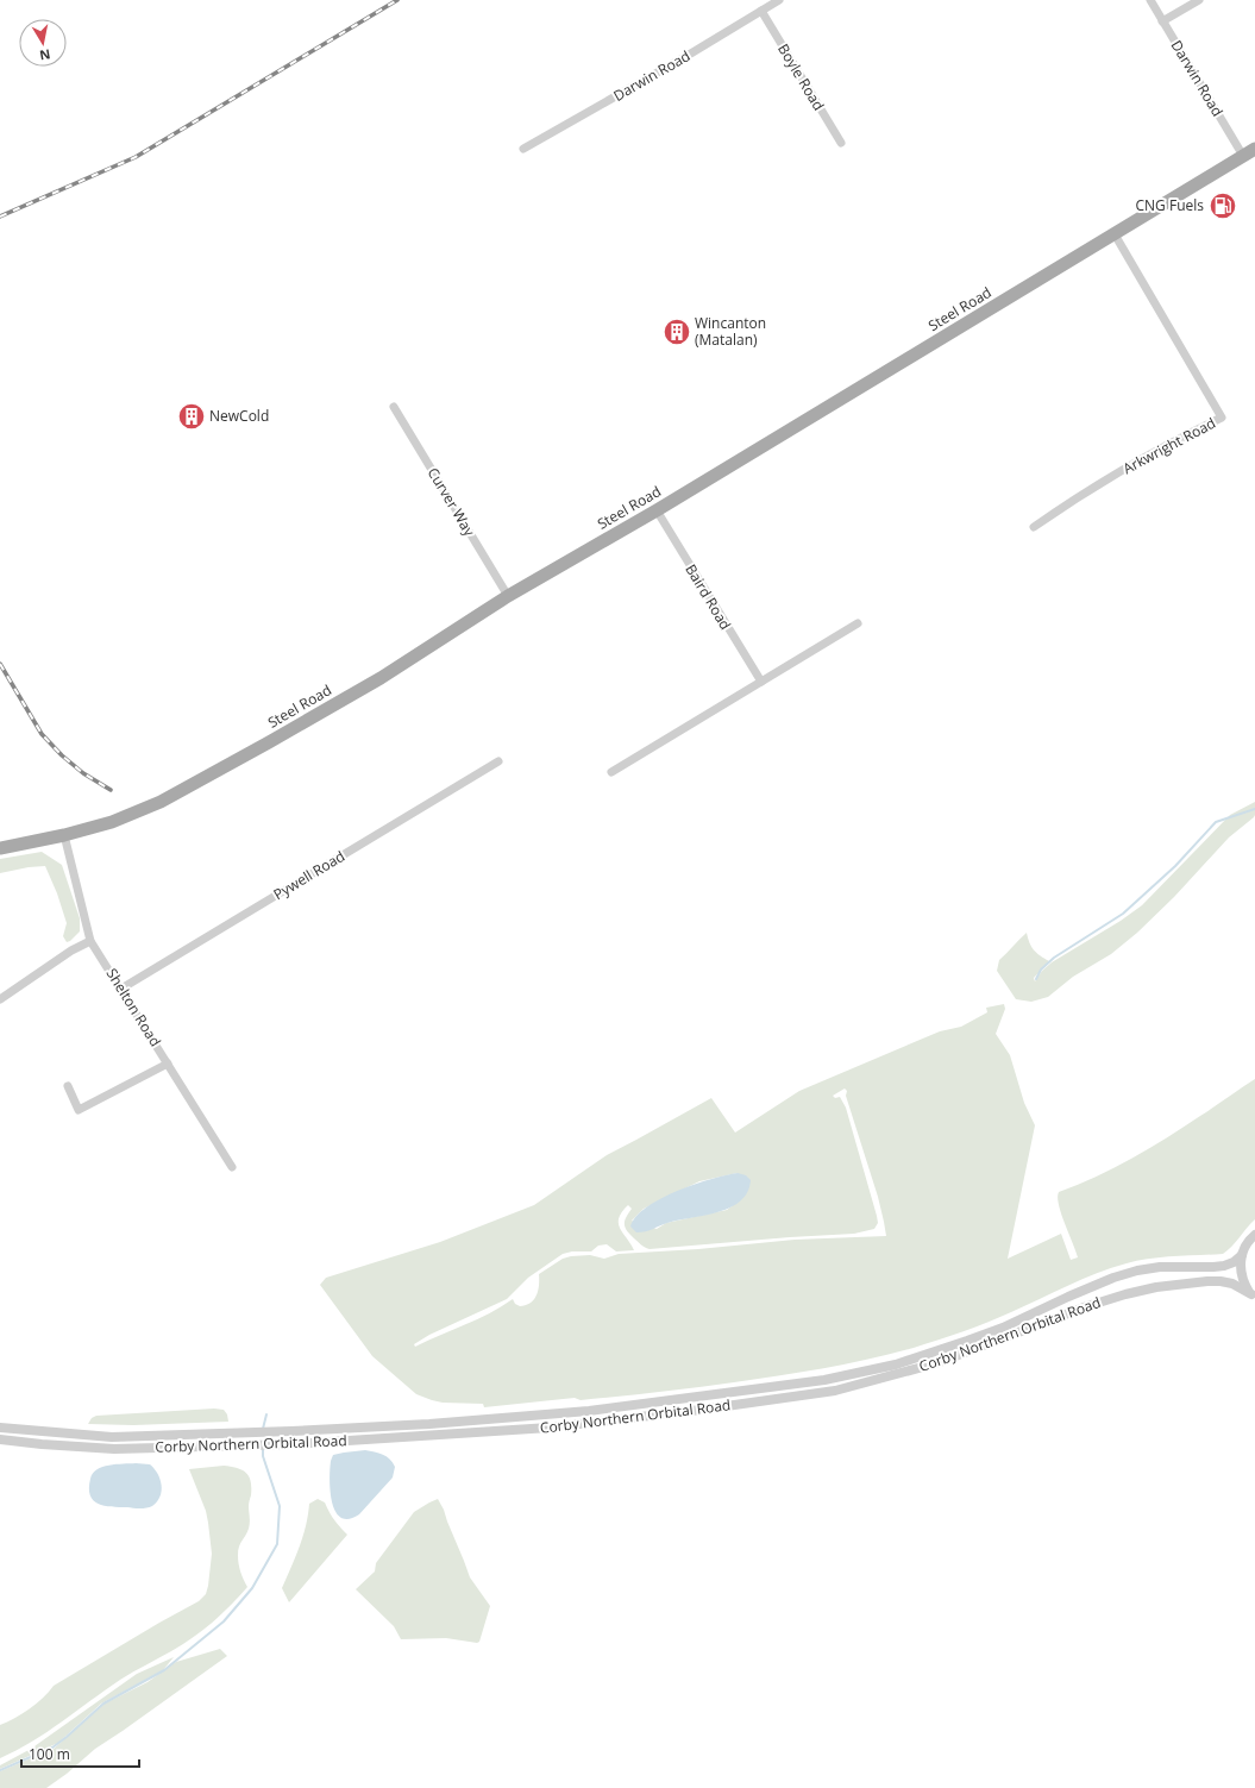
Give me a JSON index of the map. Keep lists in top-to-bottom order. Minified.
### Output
{"streets":{"main road":["Steel Road"],"street":["Darwin Road","Boyle Road","Arkwright Road","Curver Way","Baird Road","Pywell Road","Shelton Road","Corby Northern Orbital Road"]},"crossings":[["Darwin Road","Boyle Road"],["Darwin Road","Steel Road"],["Steel Road","Arkwright Road"],["Steel Road","Curver Way"],["Steel Road","Baird Road"],["Steel Road","Shelton Road"],["Pywell Road","Shelton Road"]],"places":{"fuel station":["CNG Fuels"],"building":["Wincanton (Matalan)","NewCold"]},"scale_bar":"100 m","north":"bottom"}
